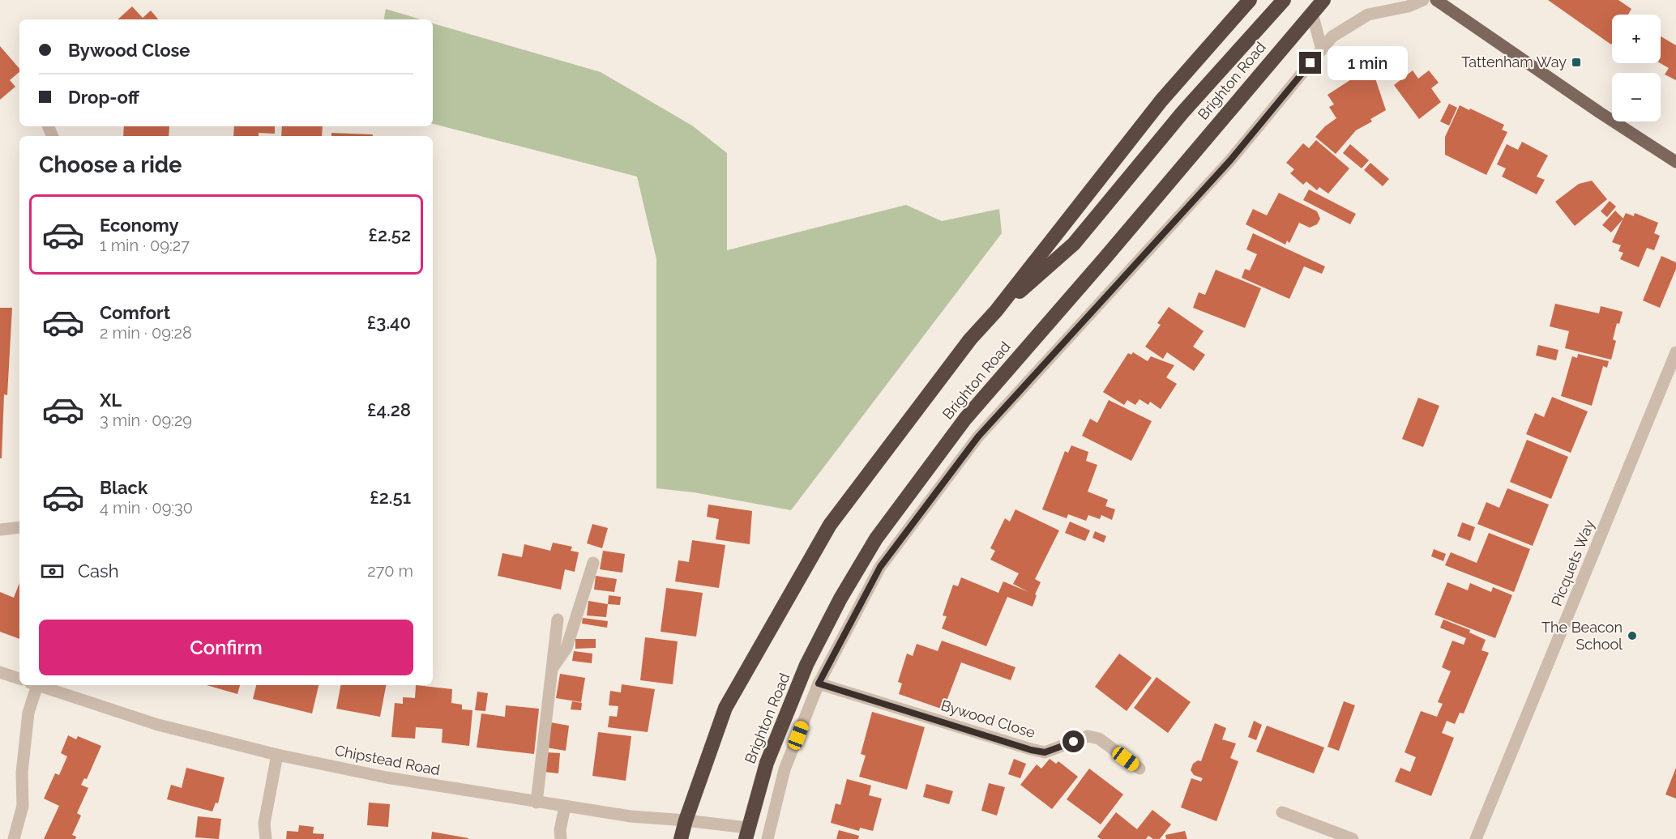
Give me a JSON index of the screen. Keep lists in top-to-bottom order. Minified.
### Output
{"streets":{"highway":["Brighton Road"],"street":["Picquets Way","Bywood Close","Chipstead Road"]},"crossings":[["Brighton Road","Chipstead Road"]],"places":{"transit":["Tattenham Way"],"other":["The Beacon School"]},"page":{"map_buttons":["+","−"],"banner":["Bywood Close","Drop-off"],"bubble":"1 min","heading":"Choose a ride","list":[{"name":"Economy","note":"1 min · 09:27","value":"£2.52"},{"name":"Comfort","note":"2 min · 09:28","value":"£3.40"},{"name":"XL","note":"3 min · 09:29","value":"£4.28"},{"name":"Black","note":"4 min · 09:30","value":"£2.51"}],"pay":["Cash","270 m"],"buttons":"Confirm"}}
